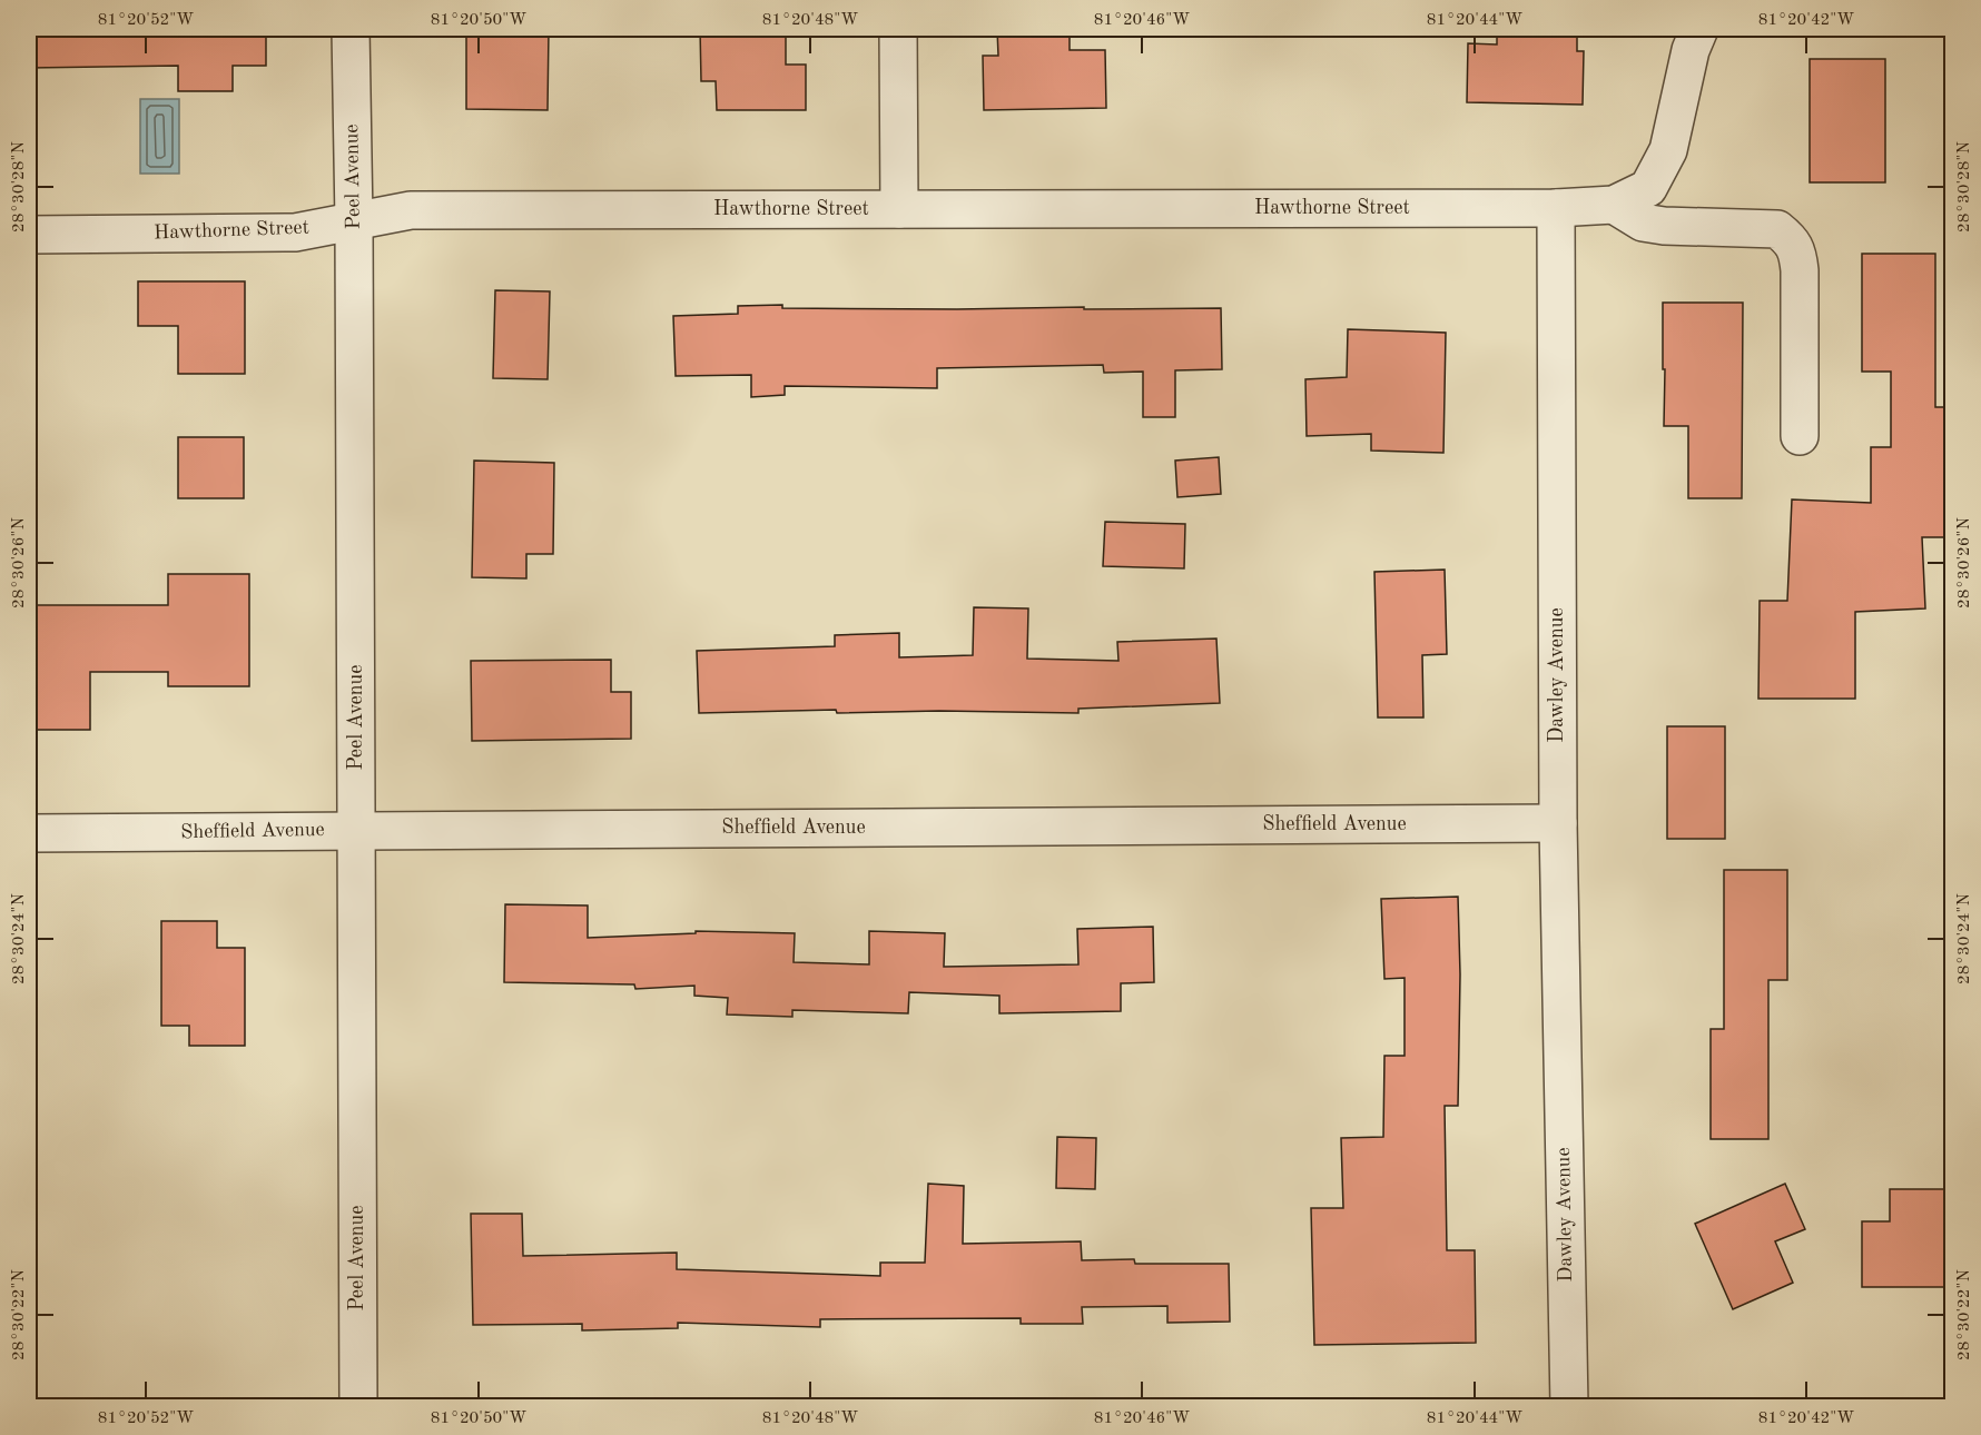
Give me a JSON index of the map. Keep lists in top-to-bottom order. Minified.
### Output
{"streets":{"street":["Peel Avenue","Hawthorne Street","Dawley Avenue","Sheffield Avenue"]},"crossings":[["Peel Avenue","Hawthorne Street"],["Peel Avenue","Sheffield Avenue"],["Hawthorne Street","Dawley Avenue"],["Dawley Avenue","Sheffield Avenue"]],"coordinates":["81°20'52\"W","81°20'50\"W","81°20'48\"W","81°20'46\"W","81°20'44\"W","81°20'42\"W","28°30'28\"N","28°30'26\"N","28°30'24\"N","28°30'22\"N"]}
